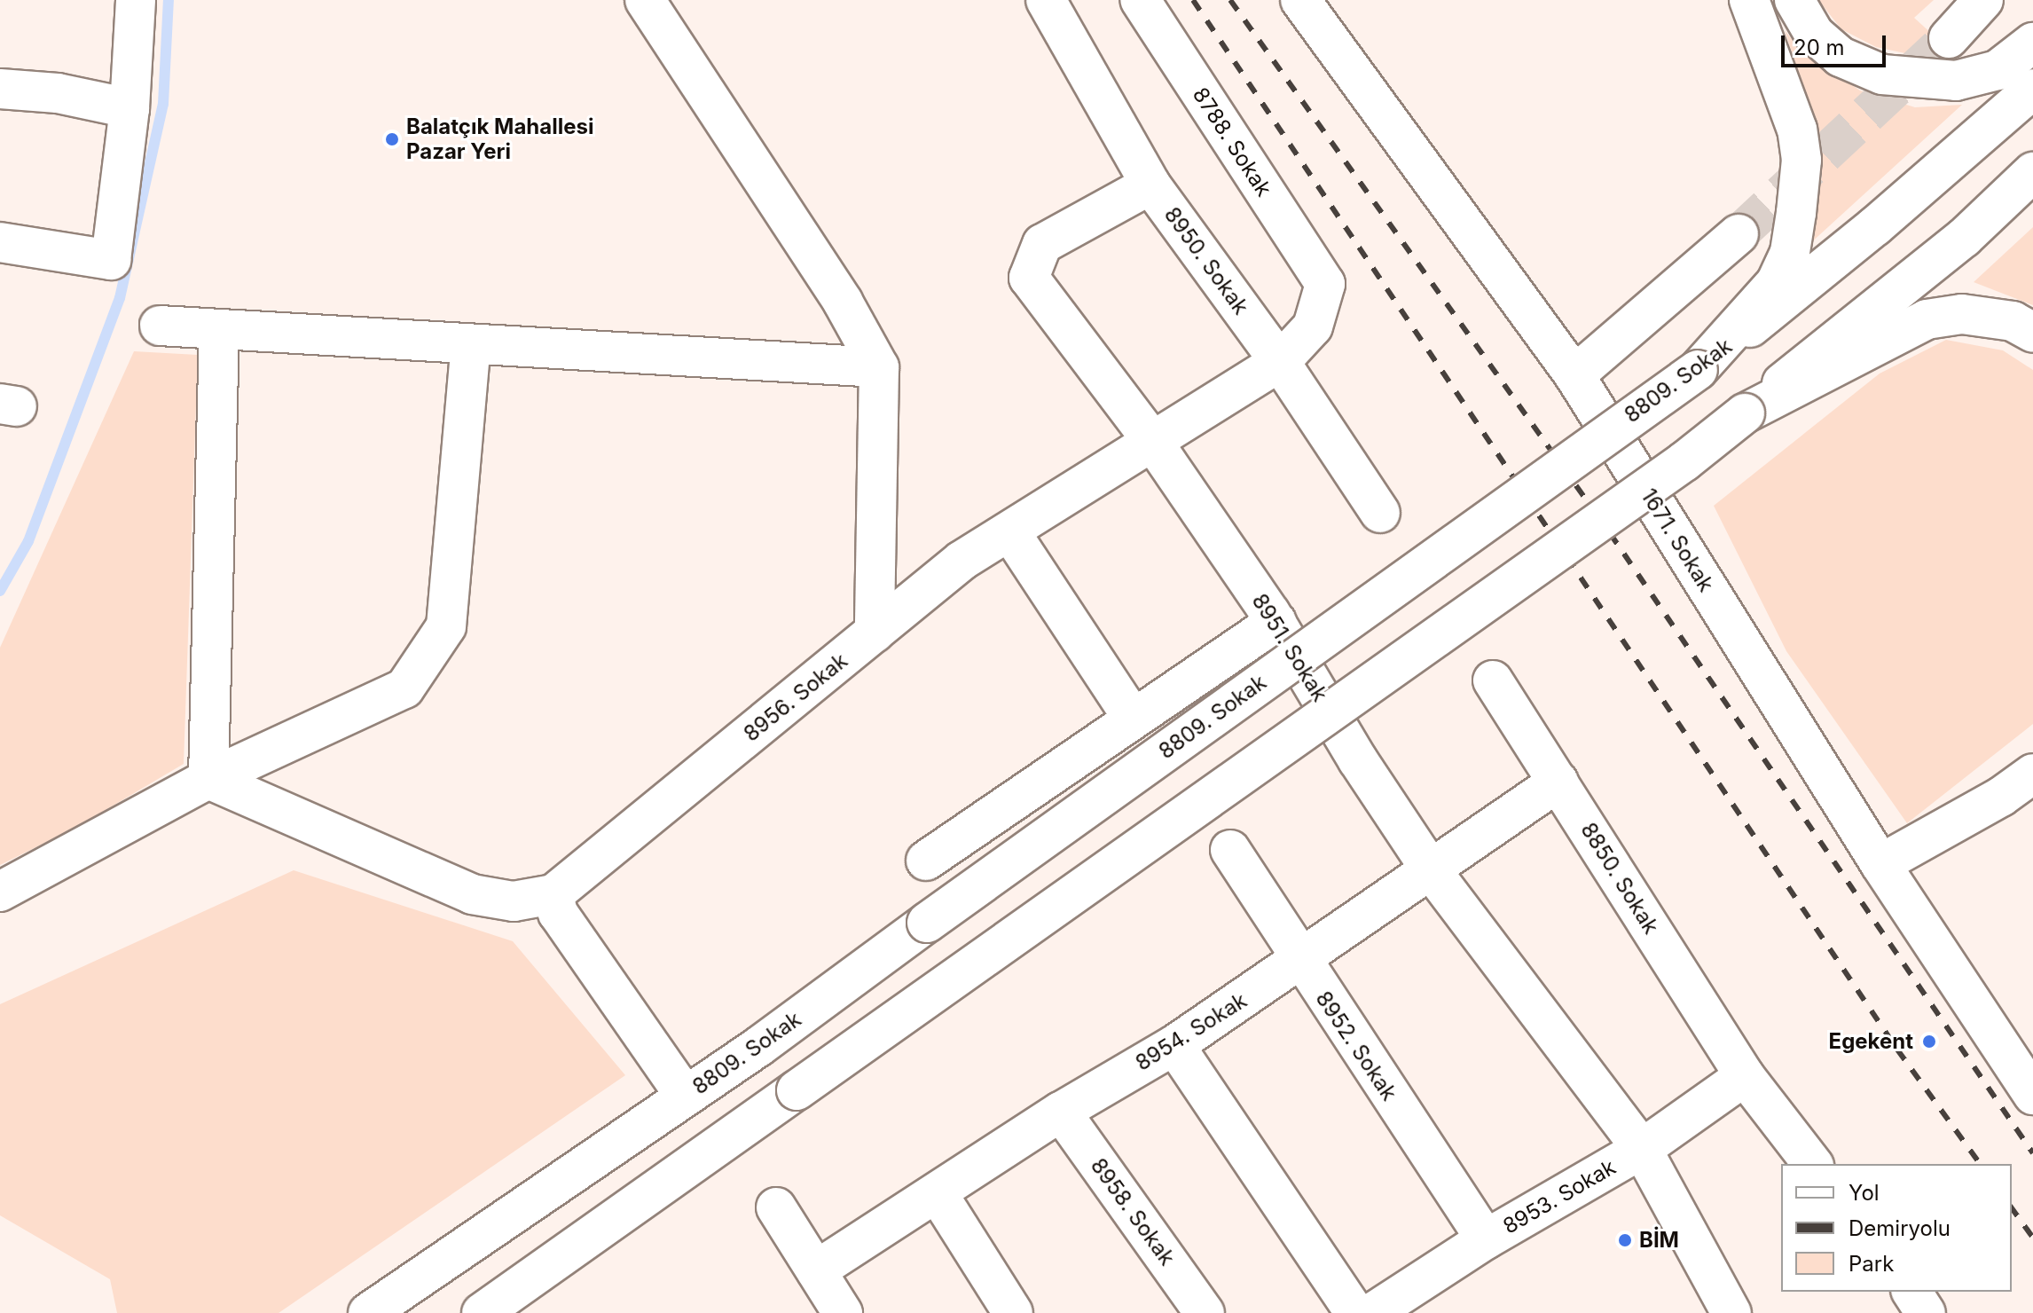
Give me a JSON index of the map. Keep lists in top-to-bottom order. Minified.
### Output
{"streets":{"main road":["8788. Sokak","8950. Sokak","8809. Sokak","1671. Sokak","8951. Sokak","8956. Sokak","8850. Sokak","8954. Sokak","8952. Sokak","8953. Sokak","8958. Sokak"]},"crossings":[["8788. Sokak","8956. Sokak"],["8950. Sokak","8951. Sokak"],["8950. Sokak","8956. Sokak"],["8951. Sokak","8956. Sokak"],["8951. Sokak","8954. Sokak"],["8951. Sokak","8953. Sokak"],["8850. Sokak","8954. Sokak"],["8850. Sokak","8953. Sokak"],["8954. Sokak","8952. Sokak"],["8954. Sokak","8958. Sokak"],["8952. Sokak","8953. Sokak"]],"places":["Balatçık Mahallesi Pazar Yeri","Egekent","BİM"],"legend":["Yol","Demiryolu","Park"],"scale_bar":"20 m"}
